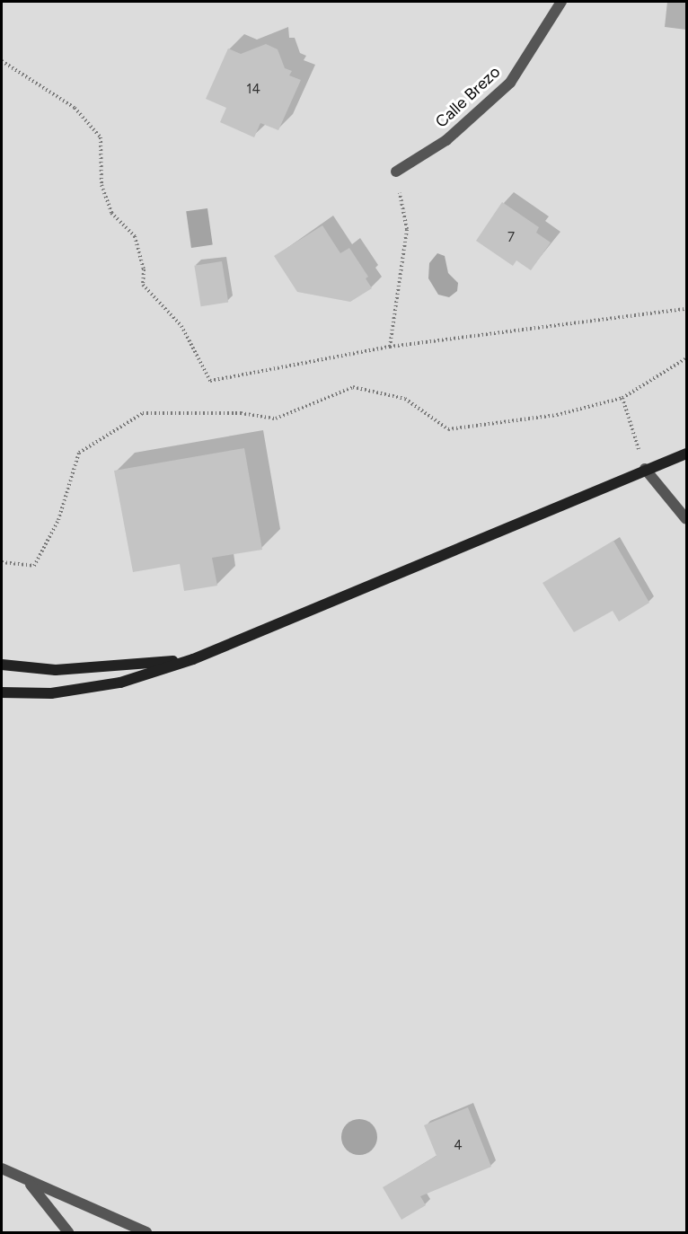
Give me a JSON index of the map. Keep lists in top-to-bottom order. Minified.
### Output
{"streets":{"street":["Calle Brezo"]},"house_numbers":["14","7","4"]}
